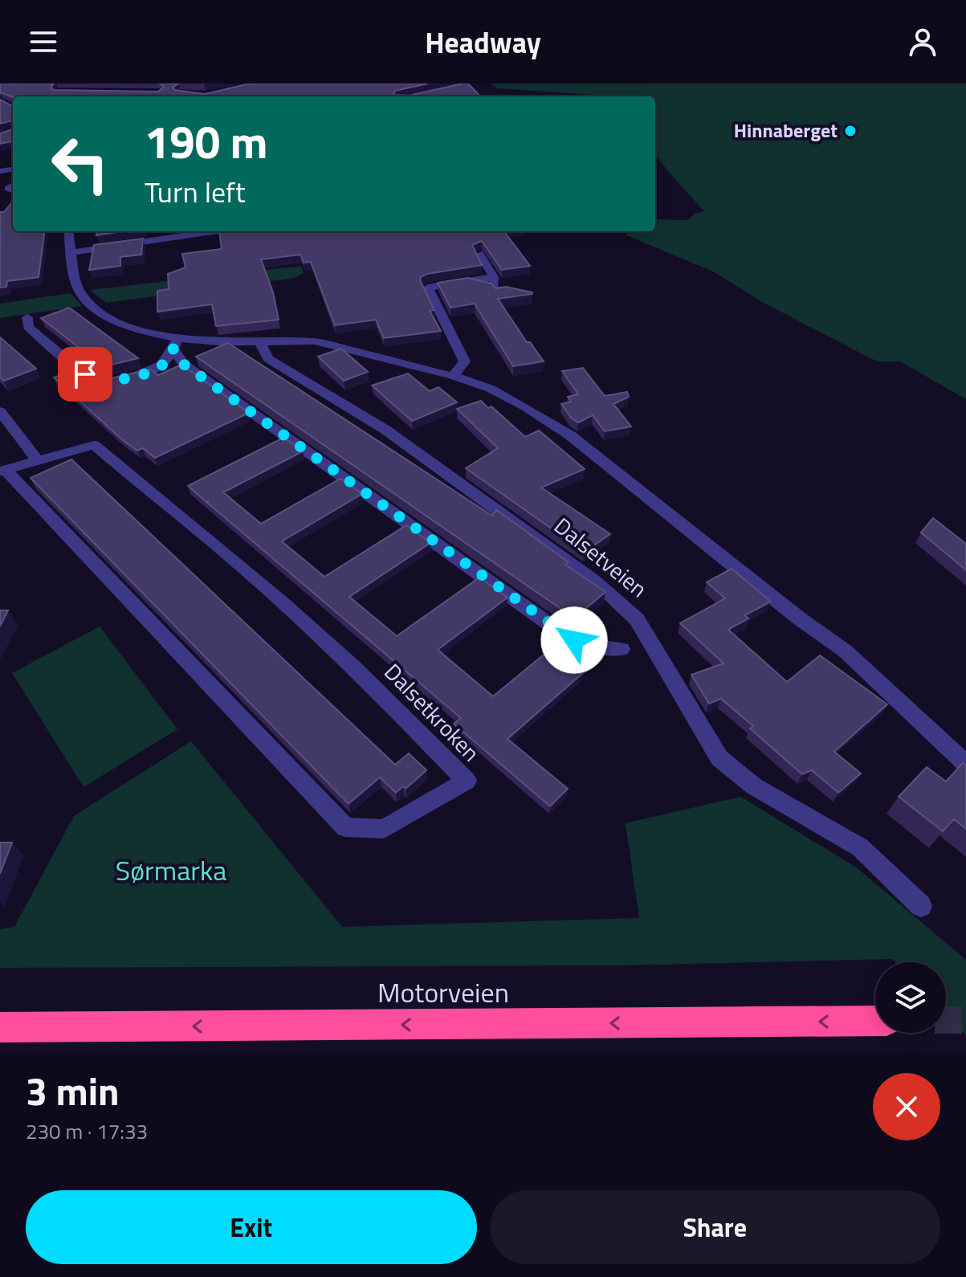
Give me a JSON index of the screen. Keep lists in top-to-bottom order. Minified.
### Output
{"streets":{"highway":["Motorveien"],"street":["Dalsetveien","Dalsetkroken"]},"one_way":["Motorveien"],"parks":["Sørmarka"],"places":["Hinnaberget"],"page":{"header":"Headway","turn":["190 m","Turn left"],"heading":["3 min","230 m · 17:33"],"buttons":["Exit","Share"]}}
